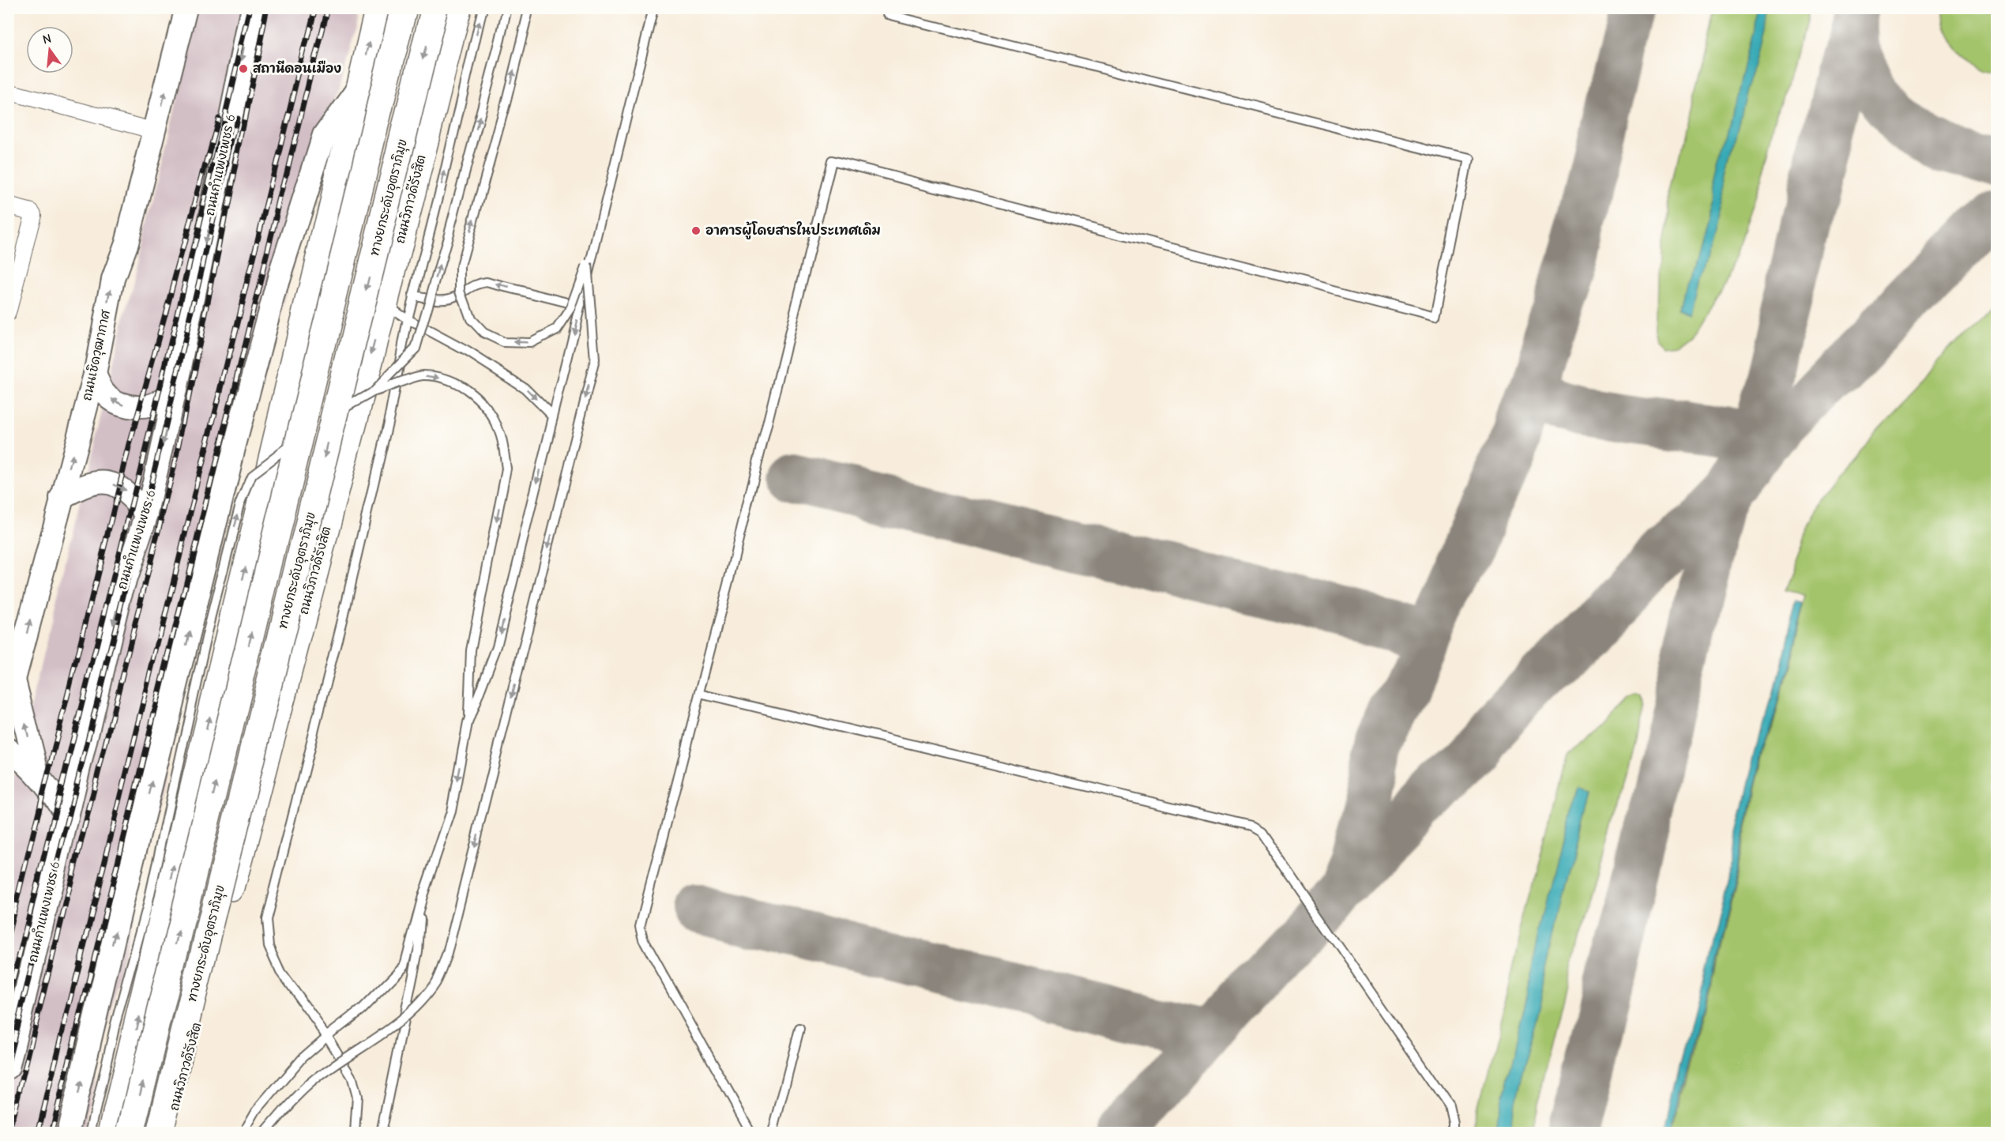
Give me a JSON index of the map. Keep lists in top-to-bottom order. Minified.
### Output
{"streets":{"highway":["ทางยกระดับอุตราภิมุข","ถนนวิภาวดีรังสิต"],"main road":["ถนนกำแพงเพชร 6","ถนนเชิดวุฒากาศ"]},"places":["สถานีดอนเมือง","อาคารผู้โดยสารในประเทศเดิม"],"north":"top"}
